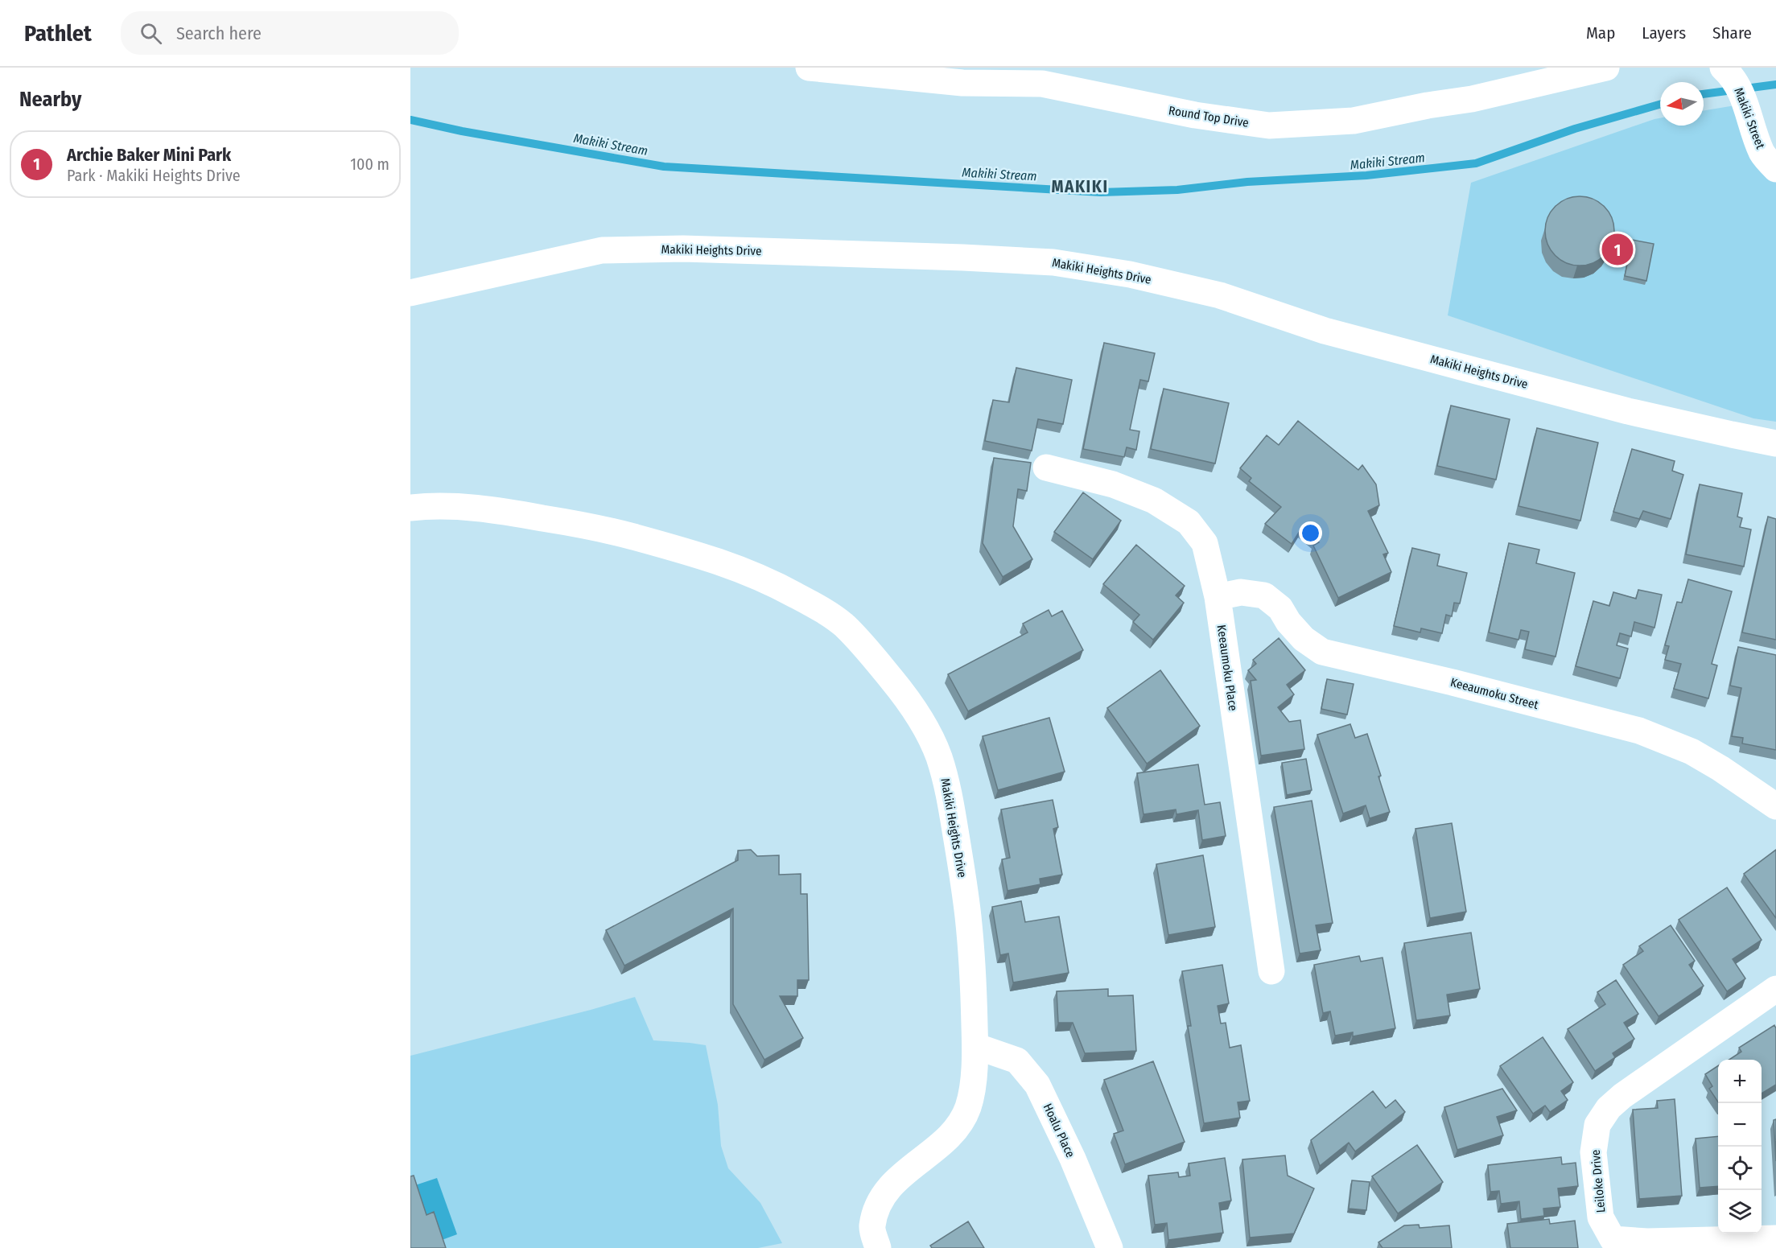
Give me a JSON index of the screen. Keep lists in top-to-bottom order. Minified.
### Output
{"streets":{"street":["Round Top Drive","Makiki Street","Makiki Heights Drive","Keeaumoku Place","Keeaumoku Street","Hoalu Place","Leiloke Drive"]},"crossings":[["Makiki Heights Drive","Hoalu Place"],["Keeaumoku Place","Keeaumoku Street"]],"districts":["MAKIKI"],"water":["Makiki Stream"],"north":"left","page":{"header":"Pathlet","search":"Search here","nav":["Map","Layers","Share"],"heading":"Nearby","list":[{"mark":"1","name":"Archie Baker Mini Park","note":"Park · Makiki Heights Drive","value":"100 m"}],"pins":"1","map_buttons":["+","−"]}}
